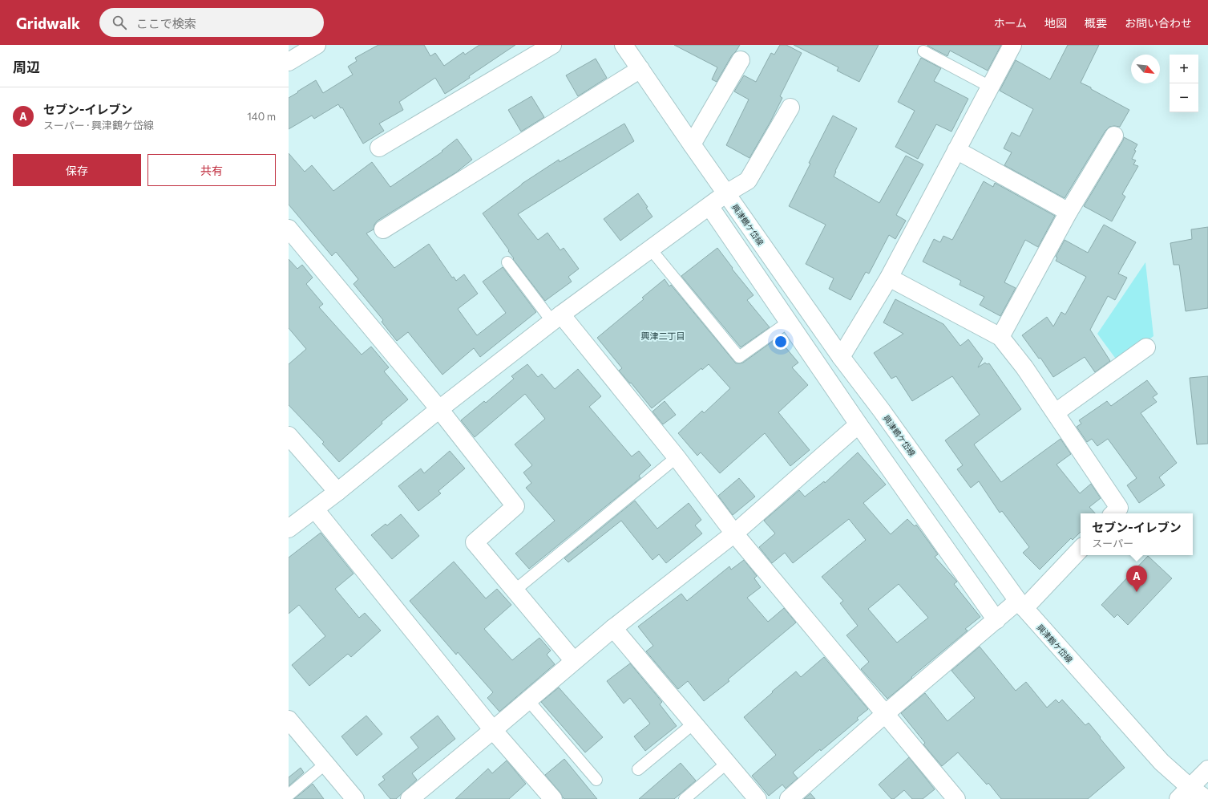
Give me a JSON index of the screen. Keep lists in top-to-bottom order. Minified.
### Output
{"streets":{"street":["興津鶴ケ岱線"]},"districts":["興津二丁目"],"north":"bottom right","page":{"header":"Gridwalk","search":"ここで検索","nav":["ホーム","地図","概要","お問い合わせ"],"heading":"周辺","map_buttons":["+","−"],"list":[{"mark":"A","name":"セブン-イレブン","note":"スーパー · 興津鶴ケ岱線","value":"140 m"}],"buttons":["保存","共有"],"popup":["セブン-イレブン","スーパー"],"pins":"A"}}
